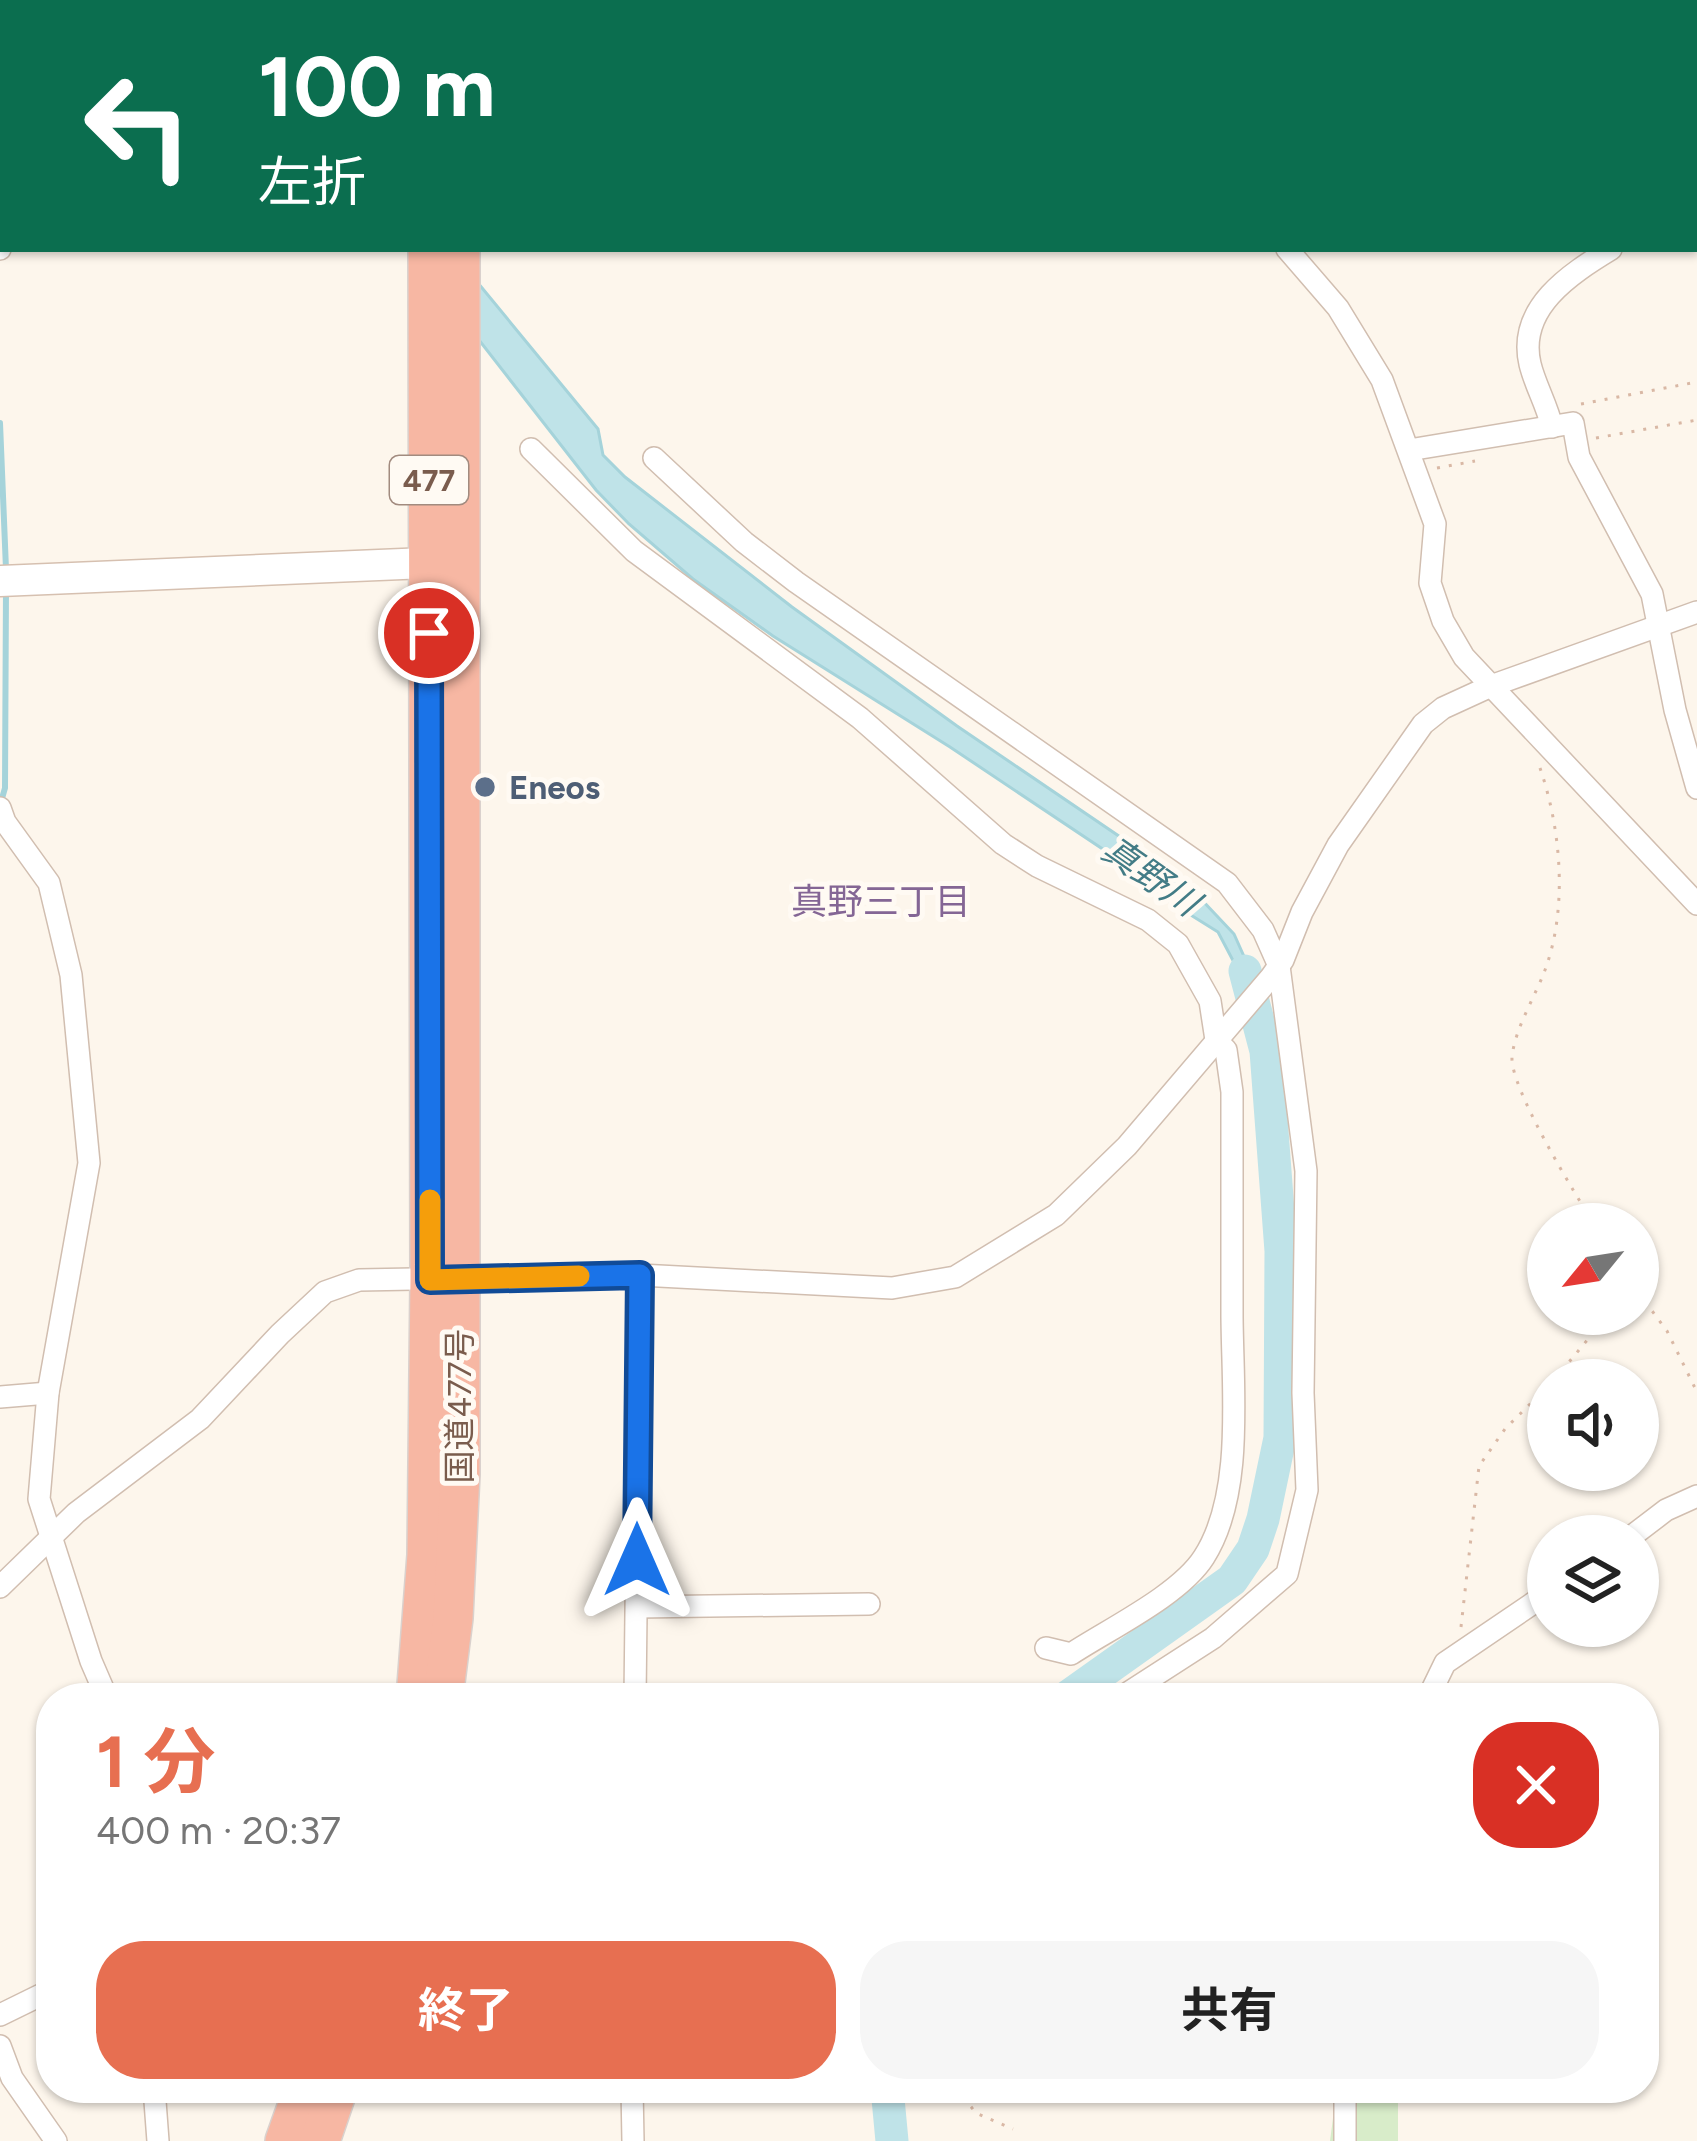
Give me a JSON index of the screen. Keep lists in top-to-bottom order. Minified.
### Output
{"streets":{"highway":["477","国道477号"]},"districts":["真野三丁目"],"water":["真野川"],"places":["Eneos"],"north":"bottom left","page":{"turn":["100 m","左折"],"heading":["1 分","400 m · 20:37"],"buttons":["終了","共有"]}}
